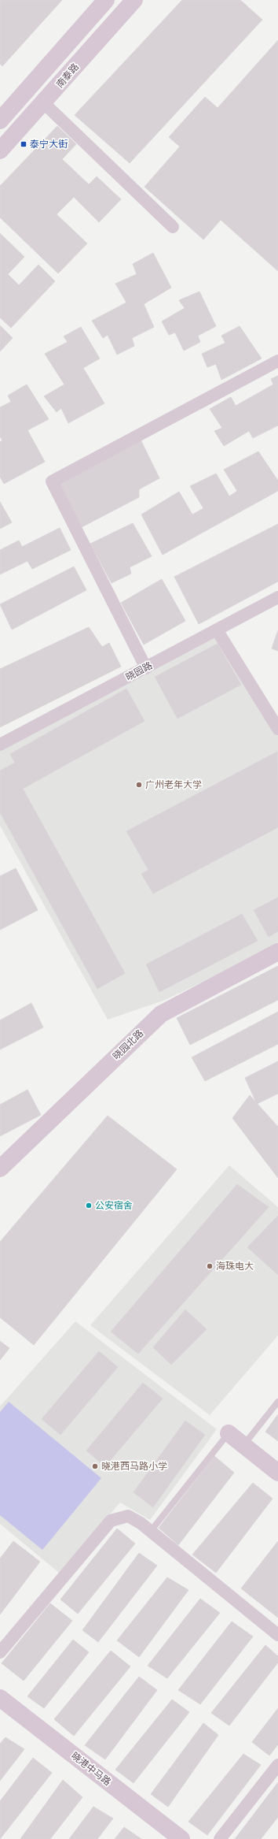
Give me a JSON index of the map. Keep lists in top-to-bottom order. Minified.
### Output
{"streets":{"street":["南泰路","晓园路","晓园北路","晓港中马路"]},"places":{"transit":["泰宁大街"],"other":["广州老年大学","公安宿舍","海珠电大","晓港西马路小学"]}}
